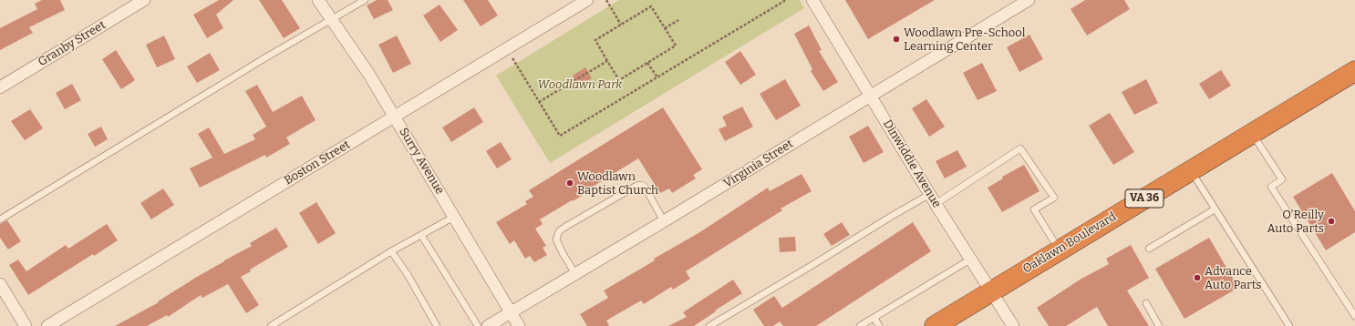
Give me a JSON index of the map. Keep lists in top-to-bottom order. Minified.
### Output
{"streets":{"highway":["VA 36","Oaklawn Boulevard"],"street":["Granby Street","Surry Avenue","Boston Street","Virginia Street","Dinwiddie Avenue"]},"crossings":[["Surry Avenue","Boston Street"],["Surry Avenue","Virginia Street"],["Virginia Street","Dinwiddie Avenue"],["Dinwiddie Avenue","Oaklawn Boulevard"]],"parks":["Woodlawn Park"],"places":["Woodlawn Pre-School Learning Center","Woodlawn Baptist Church","O'Reilly Auto Parts","Advance Auto Parts"]}
